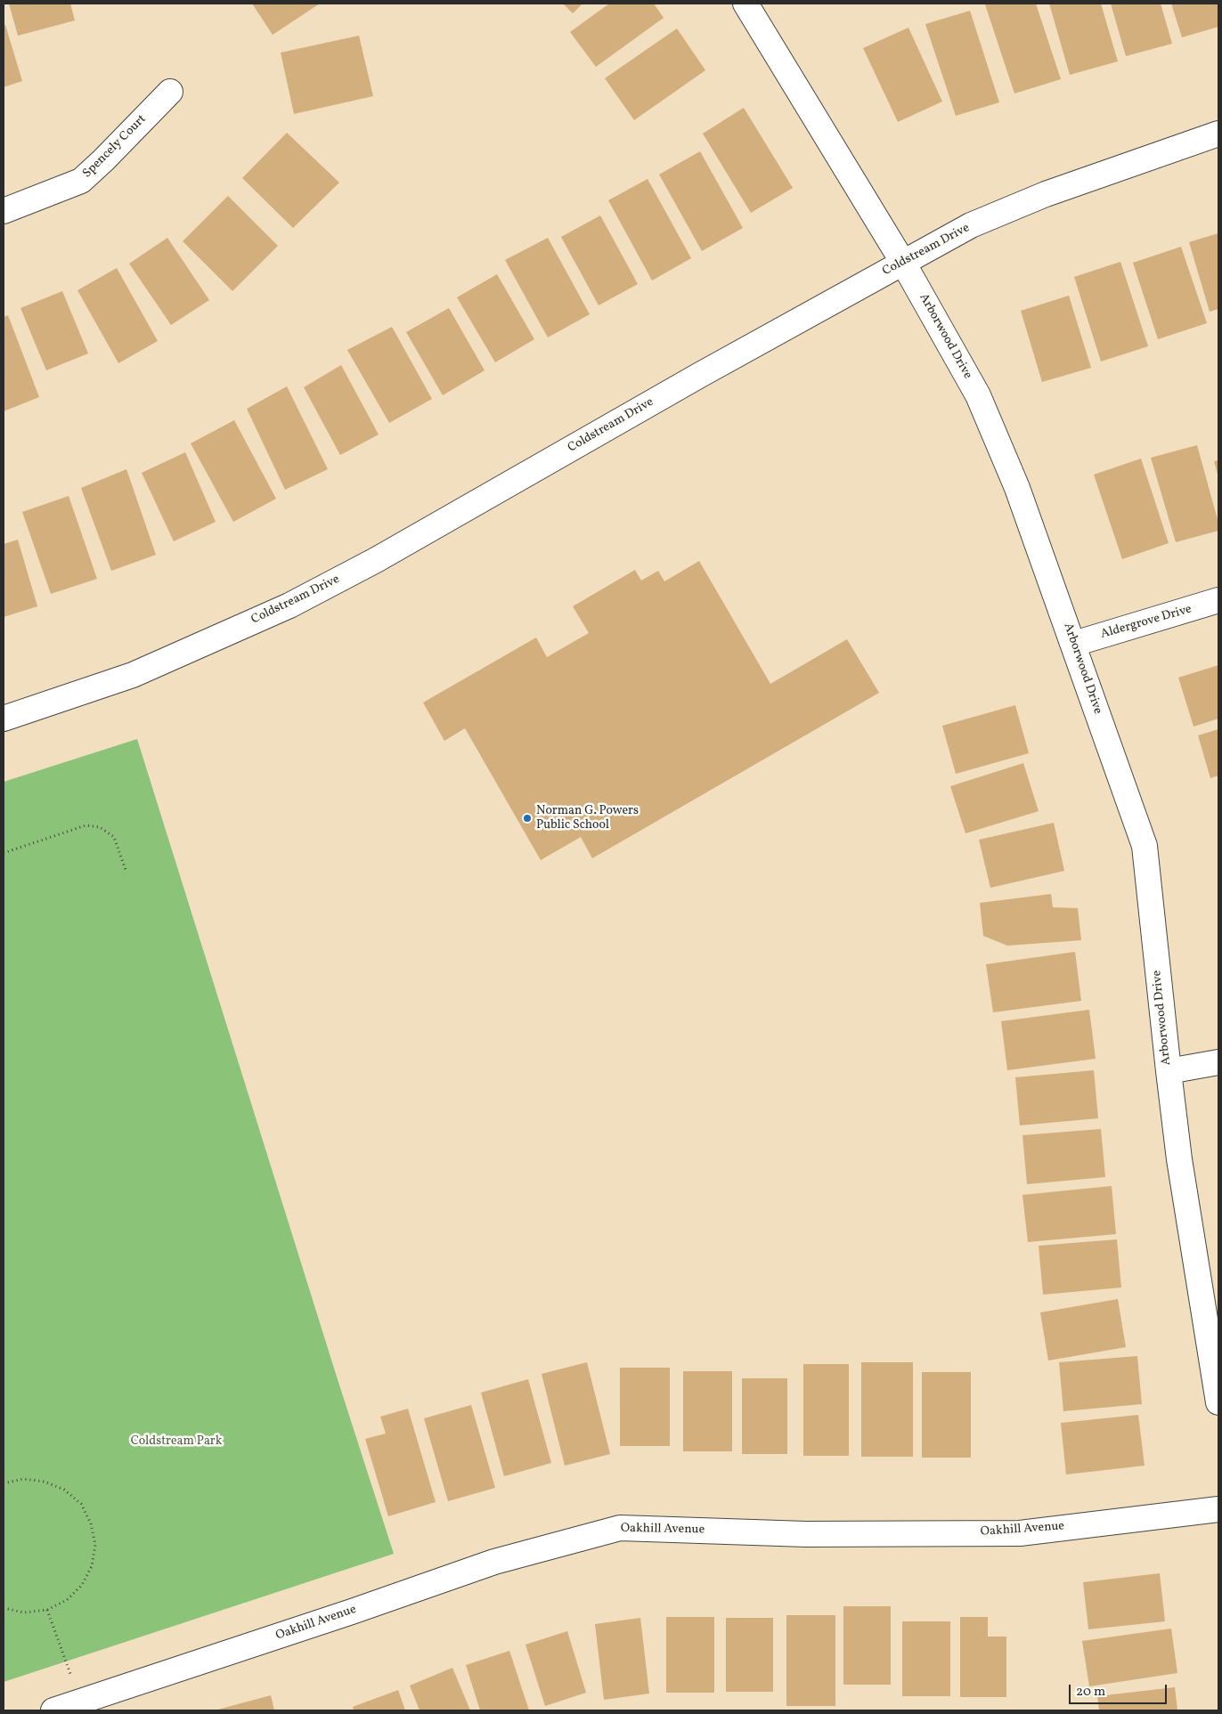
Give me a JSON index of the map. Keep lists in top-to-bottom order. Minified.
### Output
{"streets":{"street":["Spencely Court","Coldstream Drive","Arborwood Drive","Aldergrove Drive","Oakhill Avenue"]},"crossings":[["Coldstream Drive","Arborwood Drive"],["Arborwood Drive","Aldergrove Drive"]],"parks":["Coldstream Park"],"places":["Norman G. Powers Public School"],"scale_bar":"20 m"}
